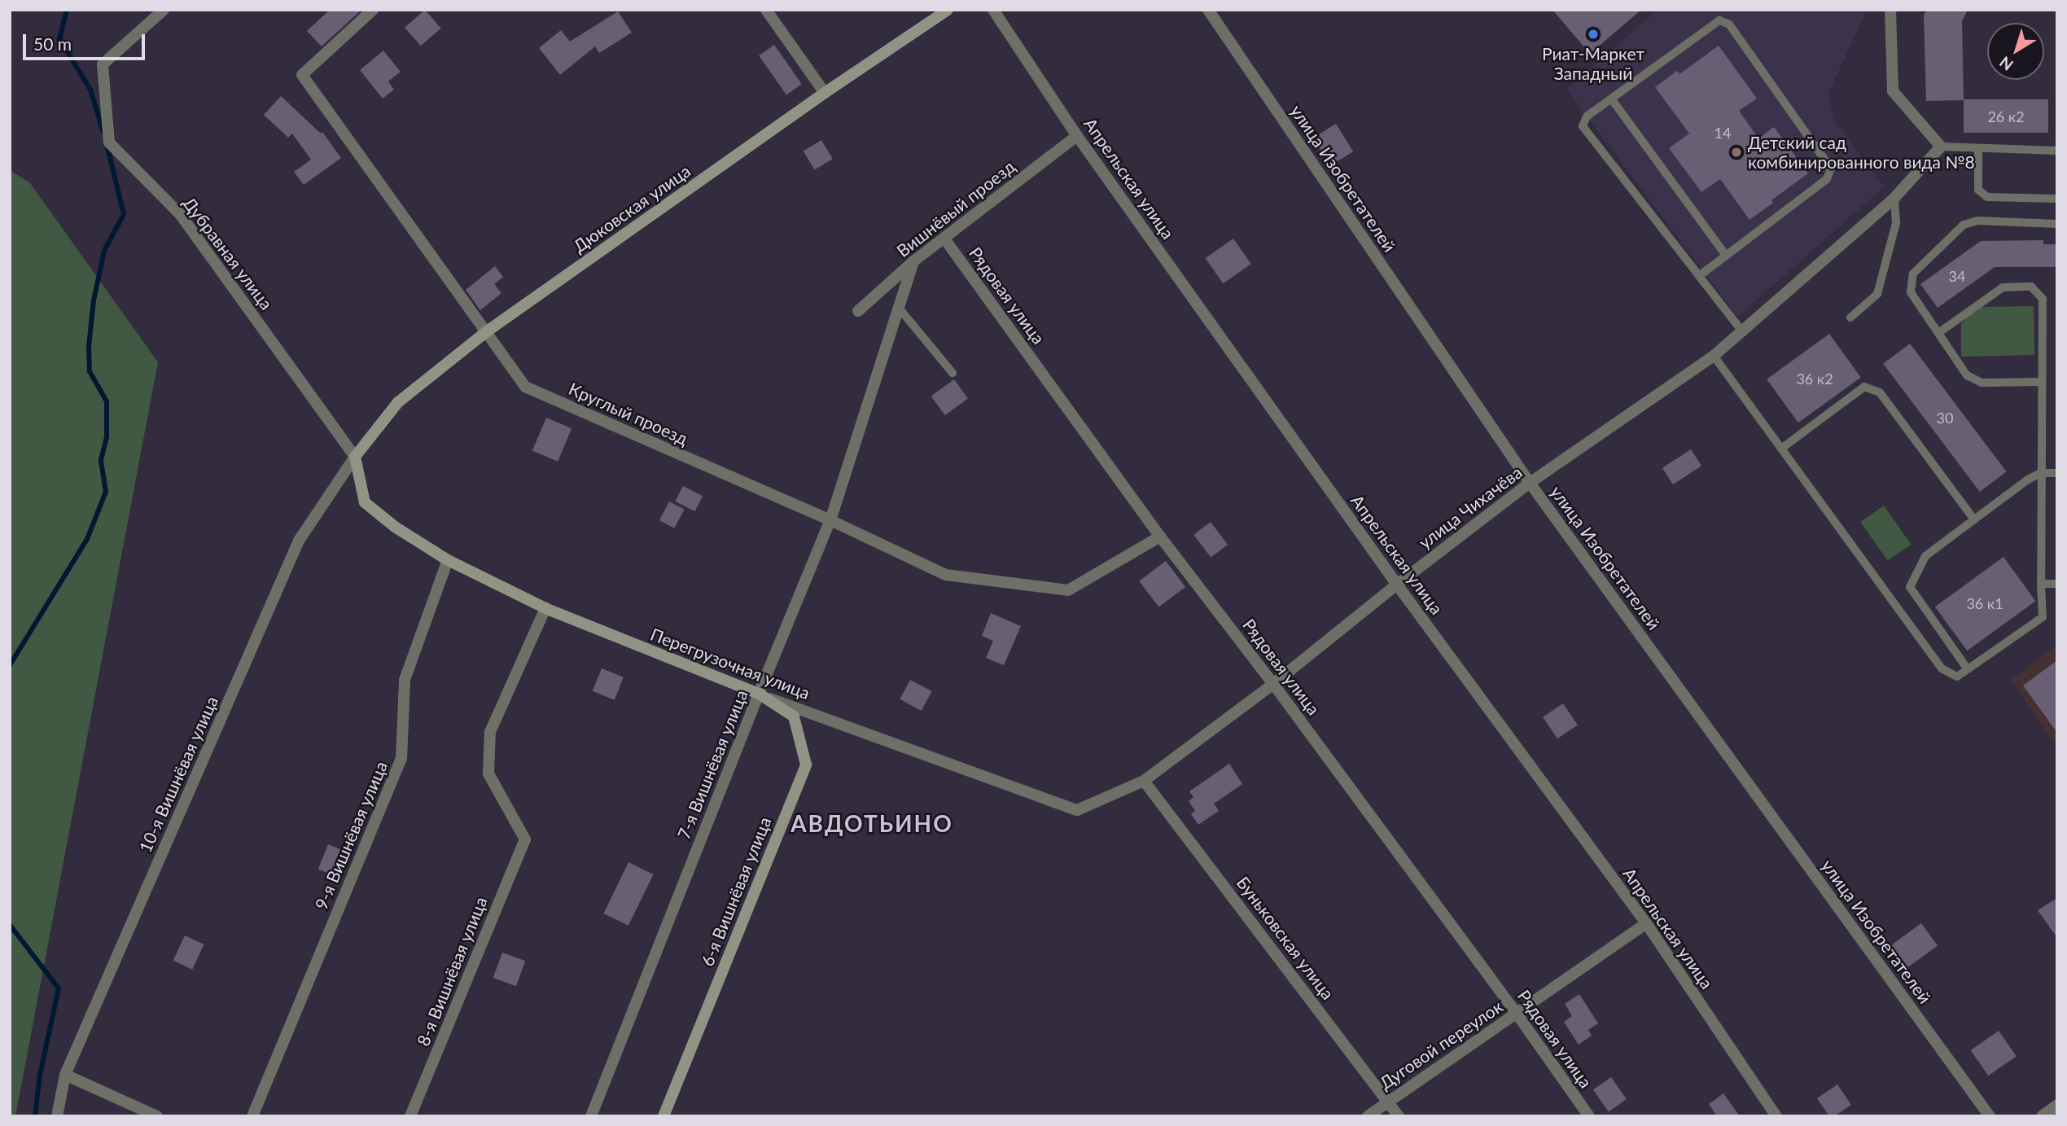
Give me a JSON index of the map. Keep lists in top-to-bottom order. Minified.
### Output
{"streets":{"street":["Апрельская улица","улица Изобретателей","Дюковская улица","Вишнёвый проезд","Дубравная улица","Рядовая улица","Круглый проезд","улица Чихачёва","Перегрузочная улица","7-я Вишнёвая улица","10-я Вишнёвая улица","9-я Вишнёвая улица","6-я Вишнёвая улица","Буньковская улица","8-я Вишнёвая улица","Дуговой переулок"]},"crossings":[["Апрельская улица","Вишнёвый проезд"],["Апрельская улица","улица Чихачёва"],["Апрельская улица","Дуговой переулок"],["улица Изобретателей","улица Чихачёва"],["Дюковская улица","Дубравная улица"],["Дюковская улица","Круглый проезд"],["Дюковская улица","Перегрузочная улица"],["Дюковская улица","10-я Вишнёвая улица"],["Вишнёвый проезд","Рядовая улица"],["Вишнёвый проезд","7-я Вишнёвая улица"],["Дубравная улица","Перегрузочная улица"],["Дубравная улица","10-я Вишнёвая улица"],["Рядовая улица","Круглый проезд"],["Рядовая улица","улица Чихачёва"],["Рядовая улица","Дуговой переулок"],["Круглый проезд","7-я Вишнёвая улица"],["улица Чихачёва","Перегрузочная улица"],["улица Чихачёва","Буньковская улица"],["Перегрузочная улица","7-я Вишнёвая улица"],["Перегрузочная улица","10-я Вишнёвая улица"],["Перегрузочная улица","9-я Вишнёвая улица"],["Перегрузочная улица","6-я Вишнёвая улица"],["Перегрузочная улица","Буньковская улица"],["Перегрузочная улица","8-я Вишнёвая улица"],["7-я Вишнёвая улица","6-я Вишнёвая улица"],["Буньковская улица","Дуговой переулок"]],"districts":["АВДОТЬИНО"],"places":["Риат-Маркет Западный","Детский сад комбинированного вида №8"],"house_numbers":["26 к2","14","34","36 к2","30","36 к1"],"scale_bar":"50 m","north":"bottom left"}
